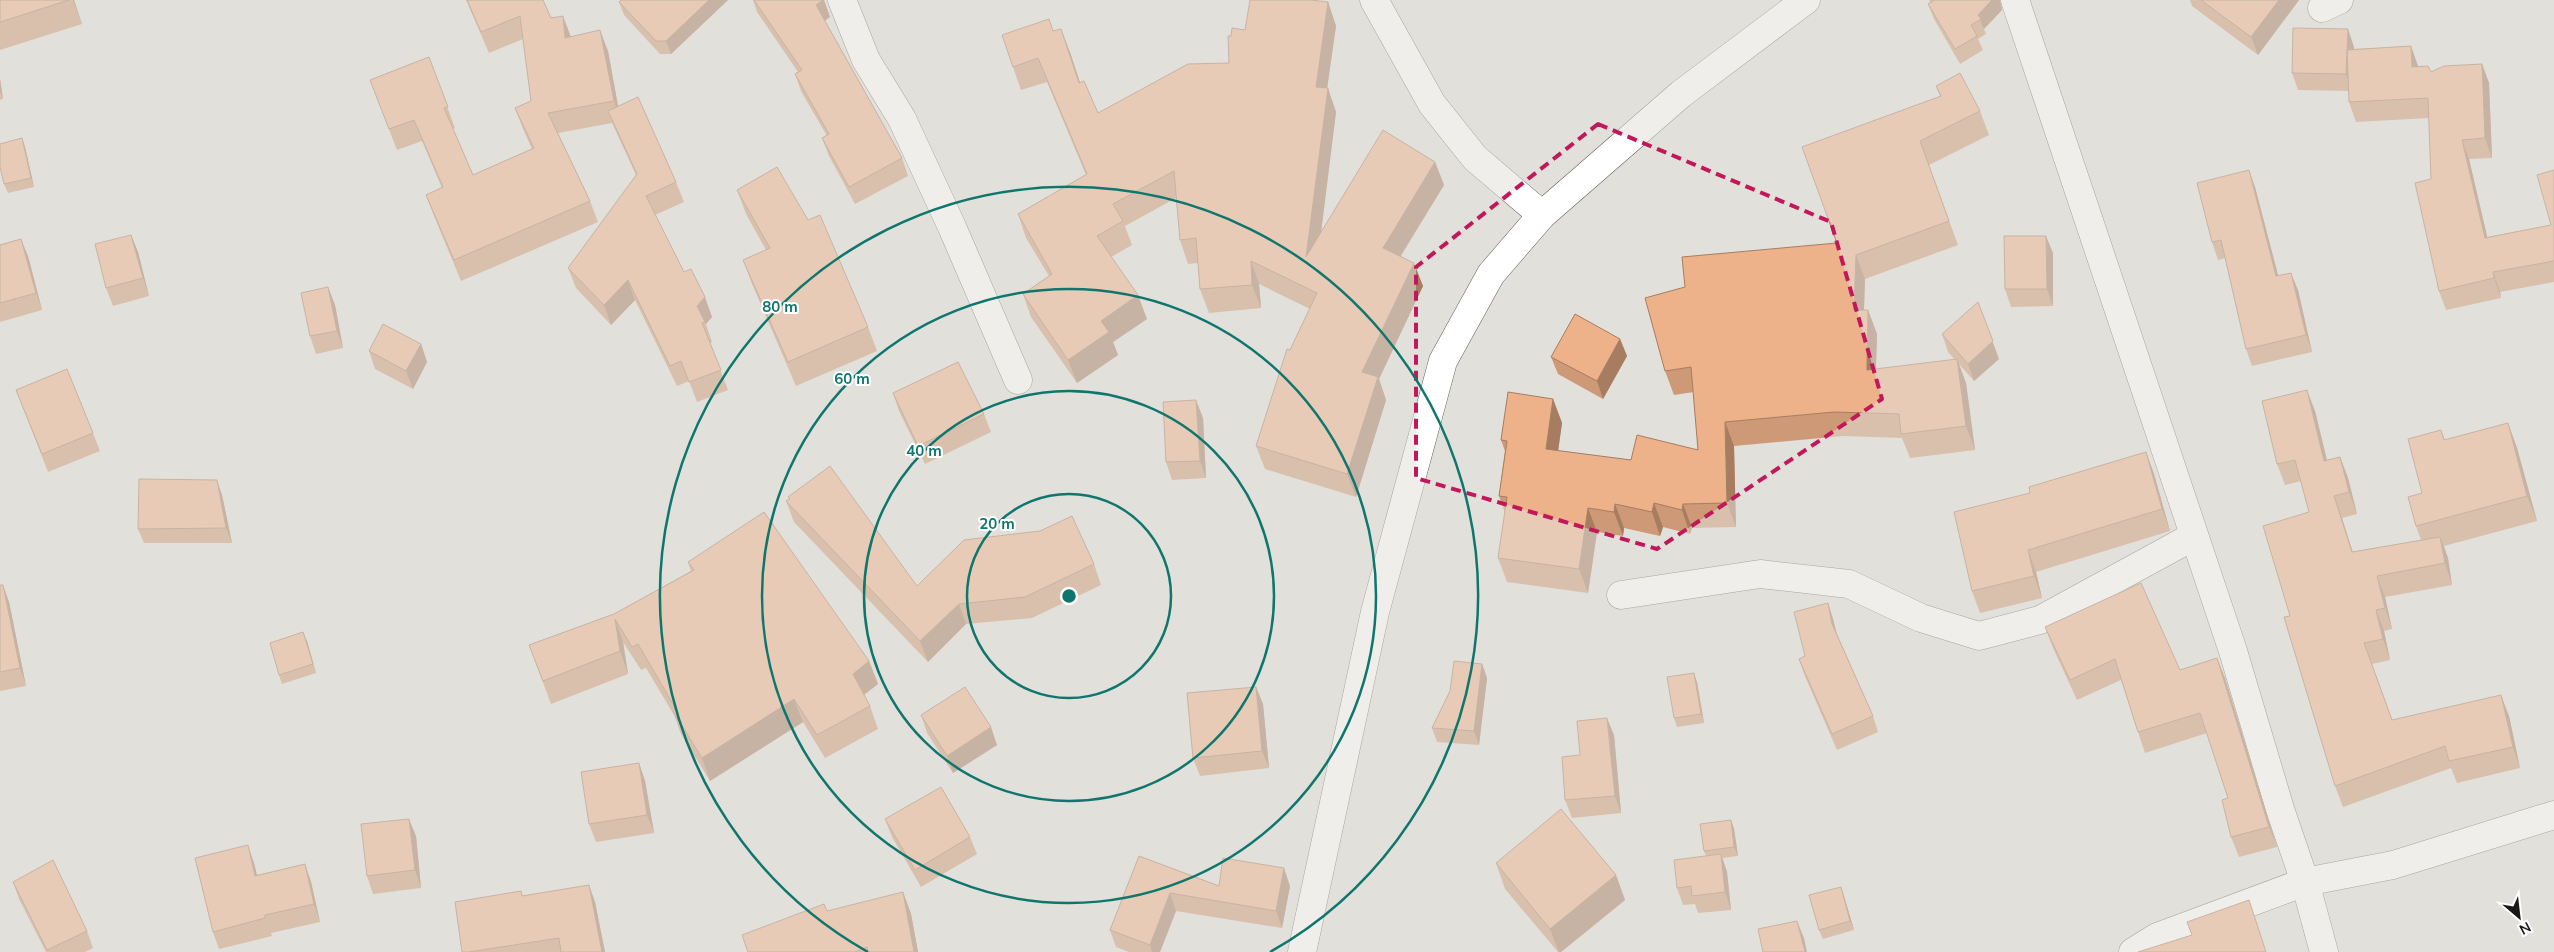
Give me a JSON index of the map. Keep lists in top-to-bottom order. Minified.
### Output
{"north":"bottom right","rings":["80 m","60 m","40 m","20 m"]}
